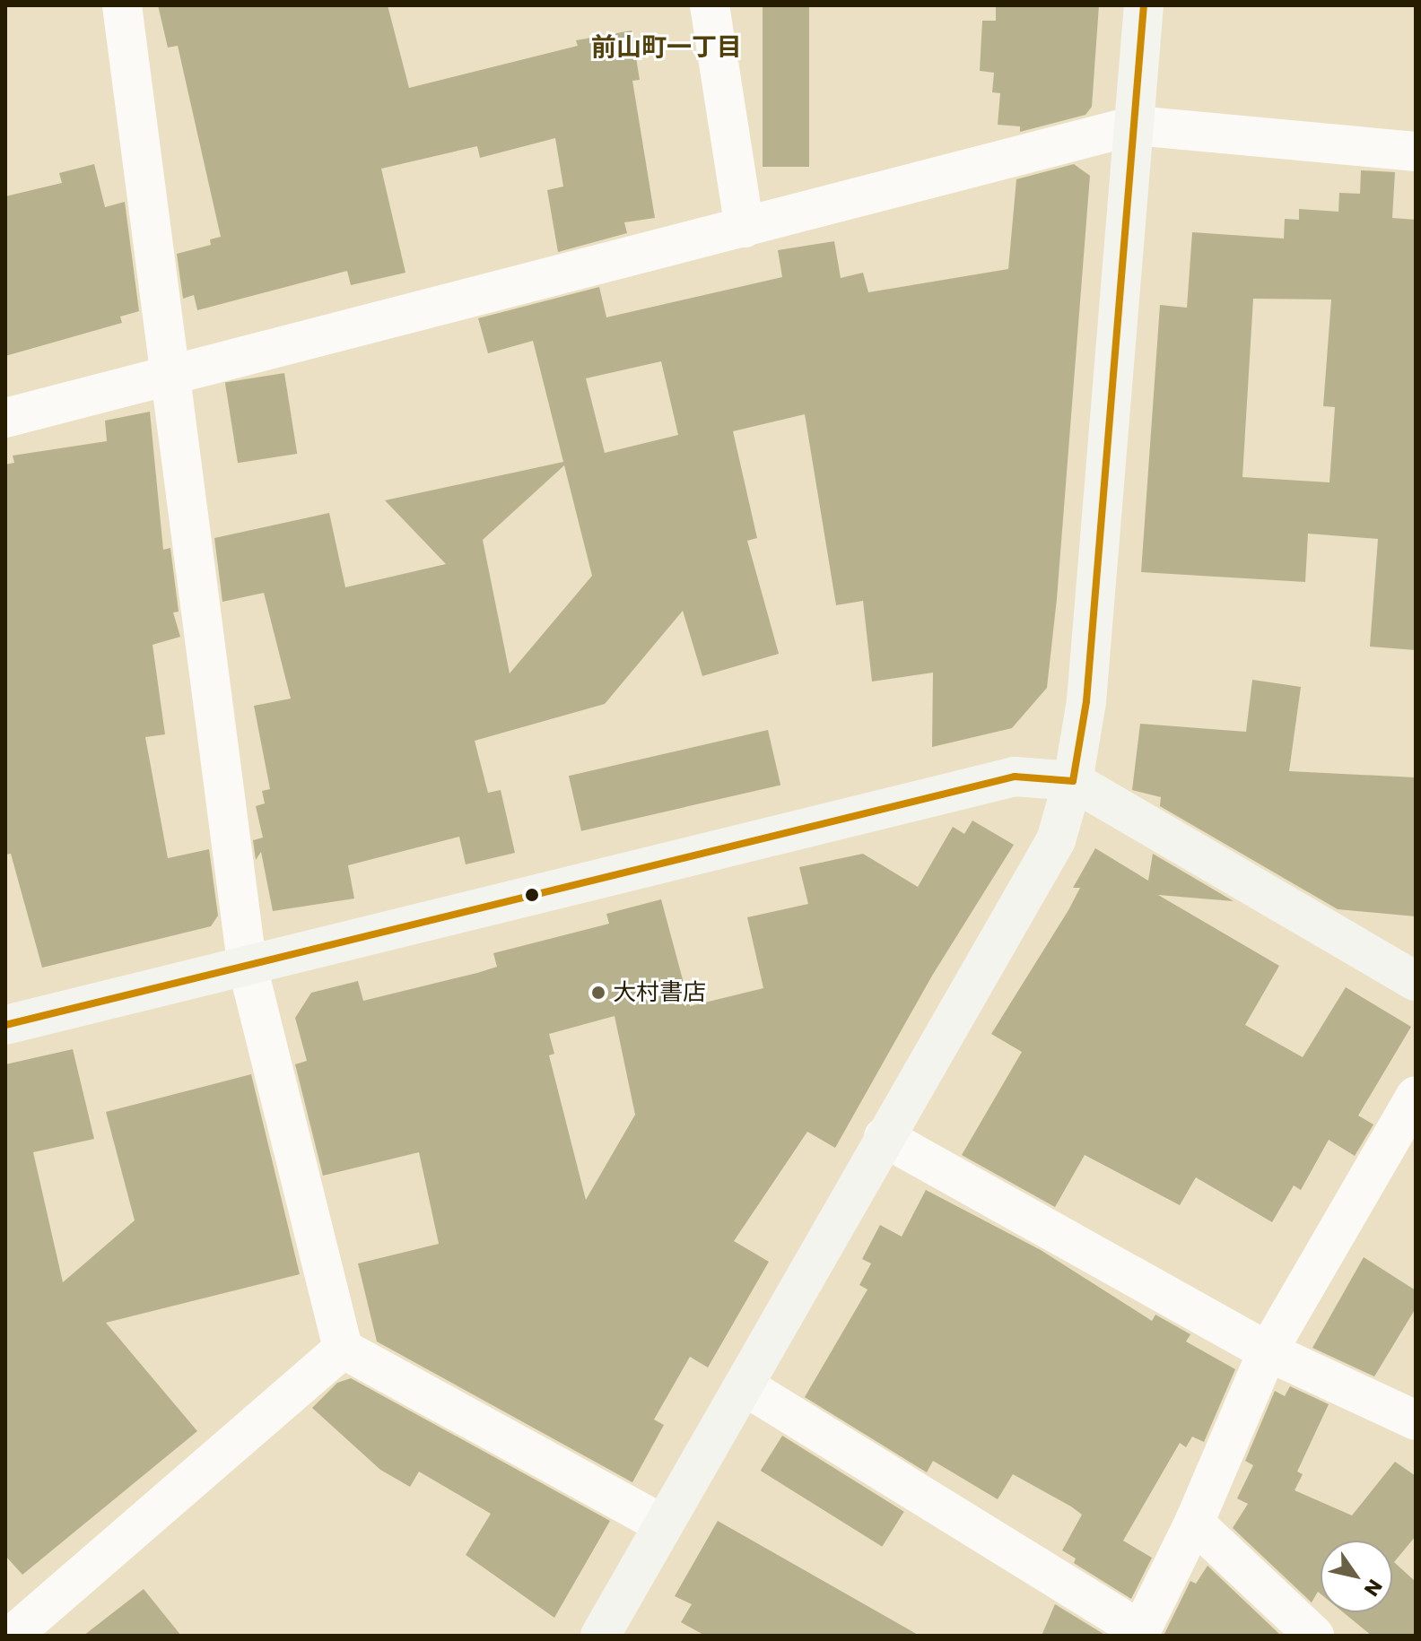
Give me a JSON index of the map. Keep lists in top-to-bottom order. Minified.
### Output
{"districts":["前山町一丁目"],"places":["大村書店"],"north":"bottom right"}
